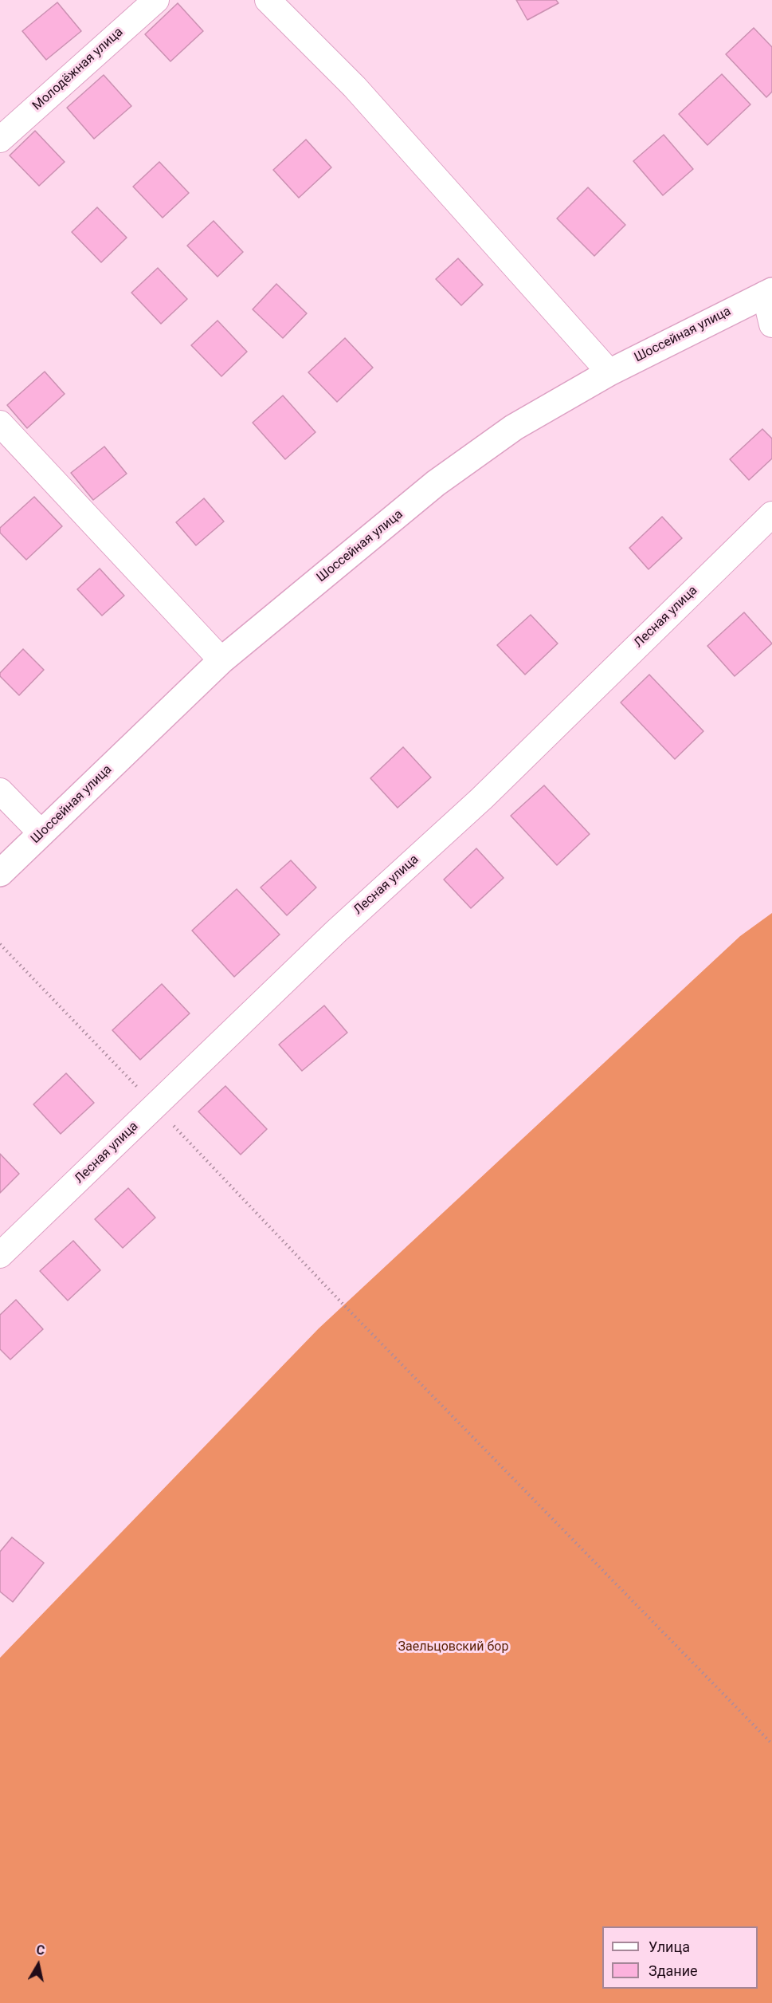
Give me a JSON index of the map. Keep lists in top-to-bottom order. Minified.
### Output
{"streets":{"street":["Молодёжная улица","Шоссейная улица","Лесная улица"]},"parks":["Заельцовский бор"],"legend":["Улица","Здание"],"north":"top"}
